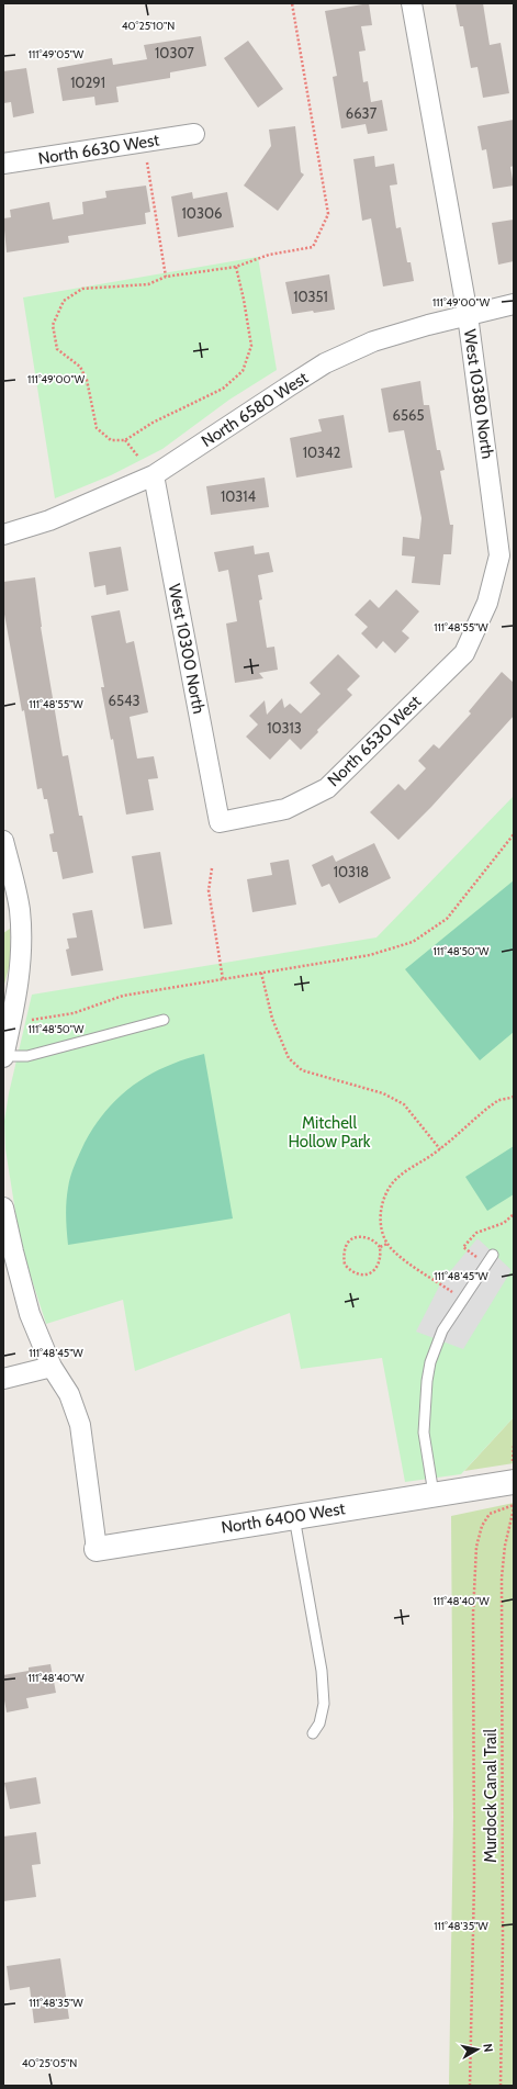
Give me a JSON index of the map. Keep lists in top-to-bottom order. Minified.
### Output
{"streets":{"street":["North 6630 West","West 10380 North","North 6580 West","West 10300 North","North 6530 West","North 6400 West"],"path":["Murdock Canal Trail"]},"crossings":[["West 10380 North","North 6580 West"],["West 10380 North","North 6530 West"],["North 6580 West","West 10300 North"],["West 10300 North","North 6530 West"]],"parks":["Mitchell Hollow Park"],"house_numbers":["10307","10291","6637","10306","10351","6565","10342","10314","6543","10313","10318"],"north":"right","coordinates":["40°25'10\"N","111°49'05\"W","111°49'00\"W","111°48'55\"W","111°48'50\"W","111°48'45\"W","111°48'40\"W","111°48'35\"W","40°25'05\"N"]}
